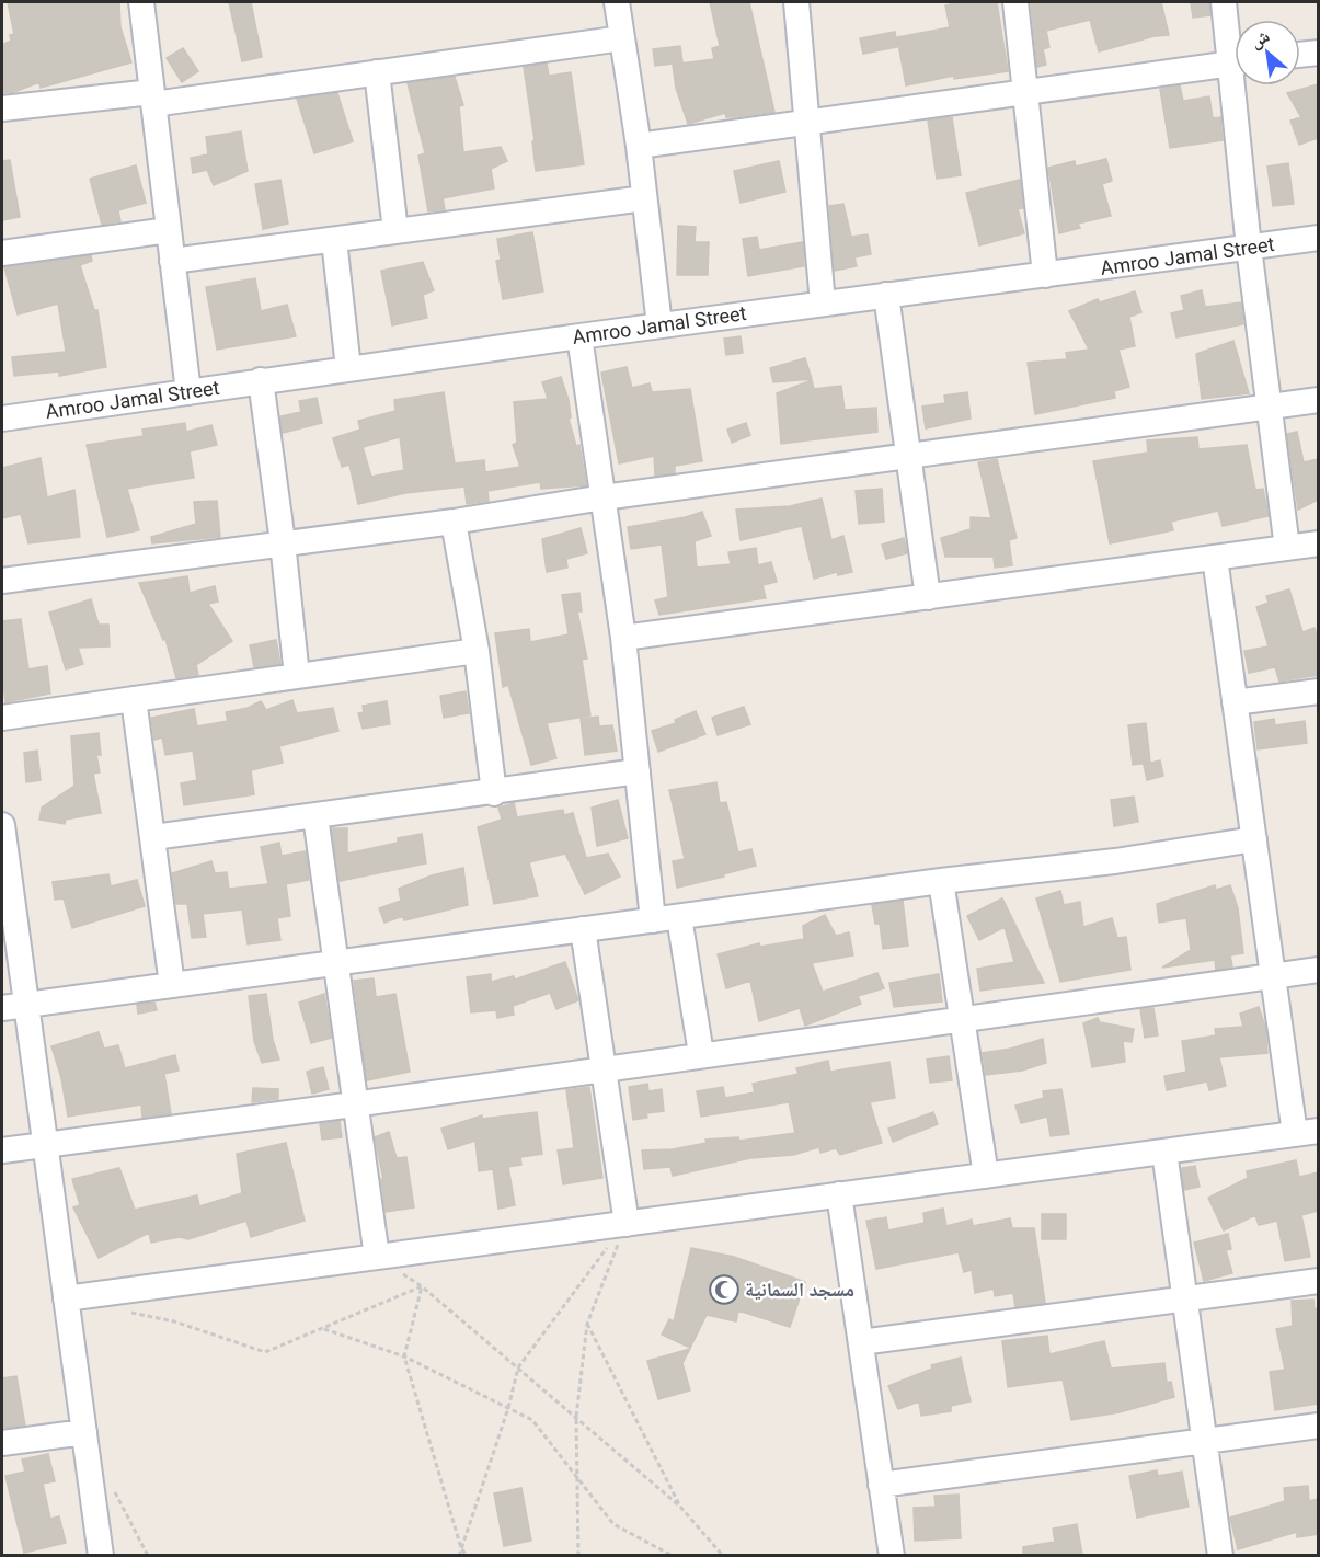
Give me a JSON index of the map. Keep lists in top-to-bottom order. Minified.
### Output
{"streets":{"street":["Amroo Jamal Street"]},"places":{"mosque":["مسجد السمانية"]},"north":"top left"}
